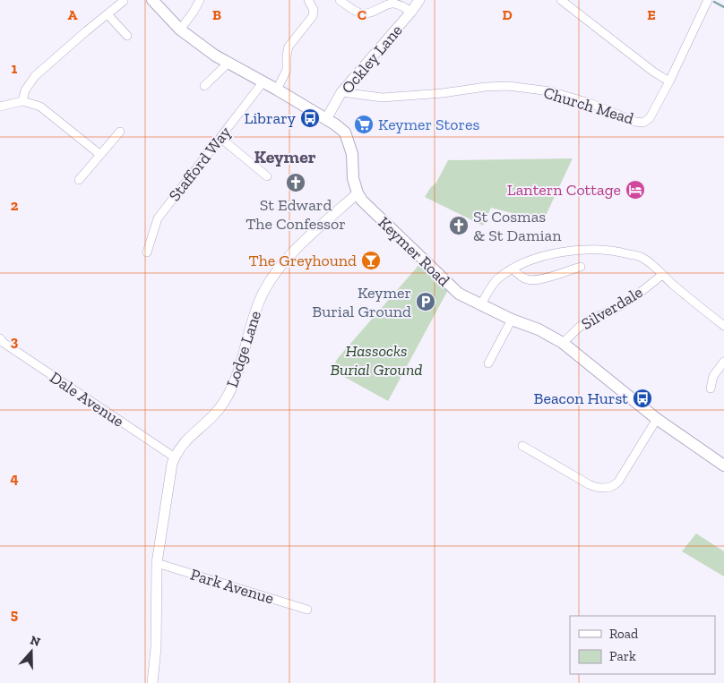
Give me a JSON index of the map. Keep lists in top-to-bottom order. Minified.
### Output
{"streets":{"main road":["Keymer Road"],"street":["Ockley Lane","Church Mead","Stafford Way","Silverdale","Lodge Lane","Dale Avenue","Park Avenue"]},"crossings":[["Ockley Lane","Church Mead"],["Ockley Lane","Keymer Road"],["Stafford Way","Keymer Road"],["Keymer Road","Silverdale"],["Keymer Road","Lodge Lane"],["Lodge Lane","Dale Avenue"],["Lodge Lane","Park Avenue"]],"districts":["Keymer"],"parks":["Hassocks Burial Ground"],"places":{"bus stop":["Library","Beacon Hurst"],"supermarket":["Keymer Stores"],"church":["St Edward The Confessor","St Cosmas & St Damian"],"hotel":["Lantern Cottage"],"bar":["The Greyhound"],"parking":["Keymer Burial Ground"]},"legend":["Road","Park"],"north":"top","grid":{"columns":["A","B","C","D","E"],"rows":["1","2","3","4","5"]}}
